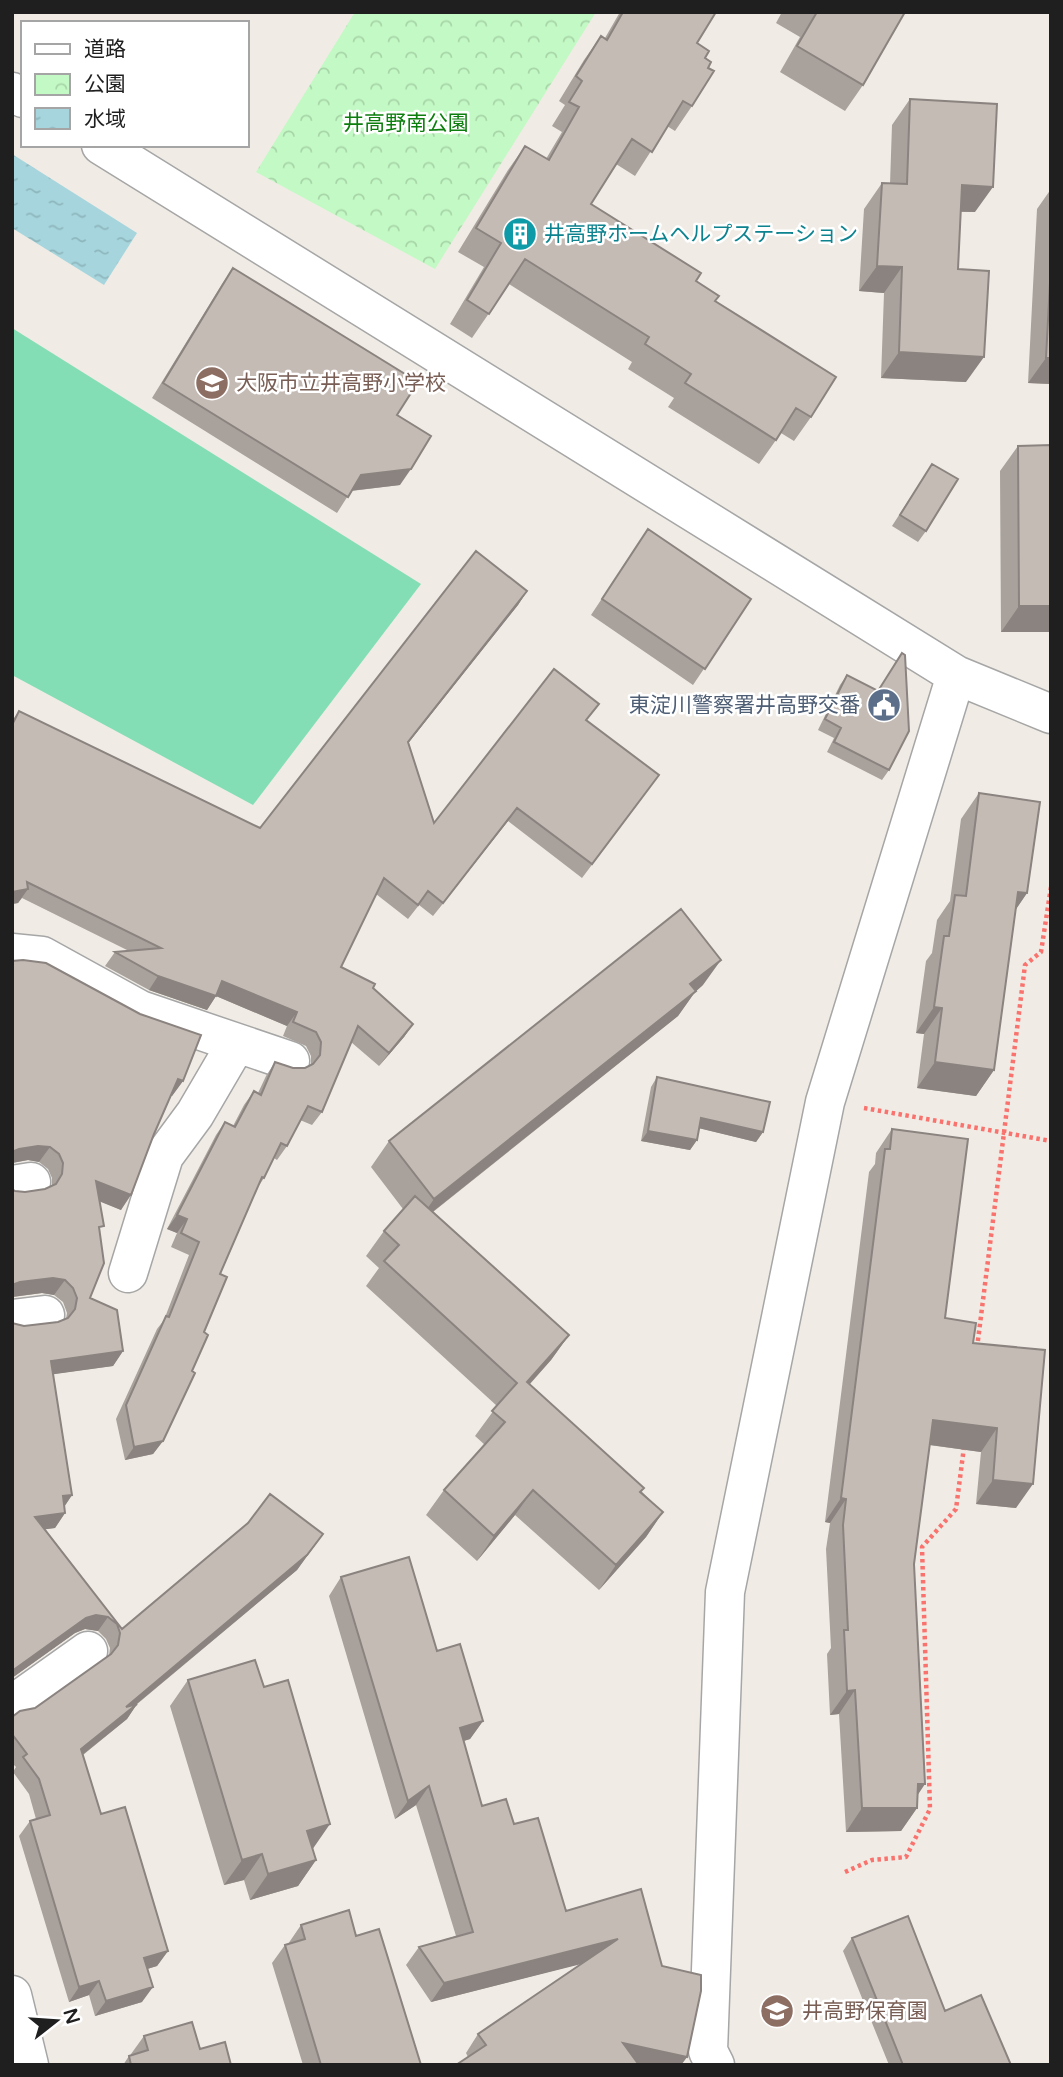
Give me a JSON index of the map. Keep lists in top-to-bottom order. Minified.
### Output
{"parks":["井高野南公園"],"places":{"building":["井高野ホームヘルプステーション"],"school or university":["大阪市立井高野小学校","井高野保育園"],"public building":["東淀川警察署井高野交番"]},"legend":["道路","公園","水域"],"north":"right"}
